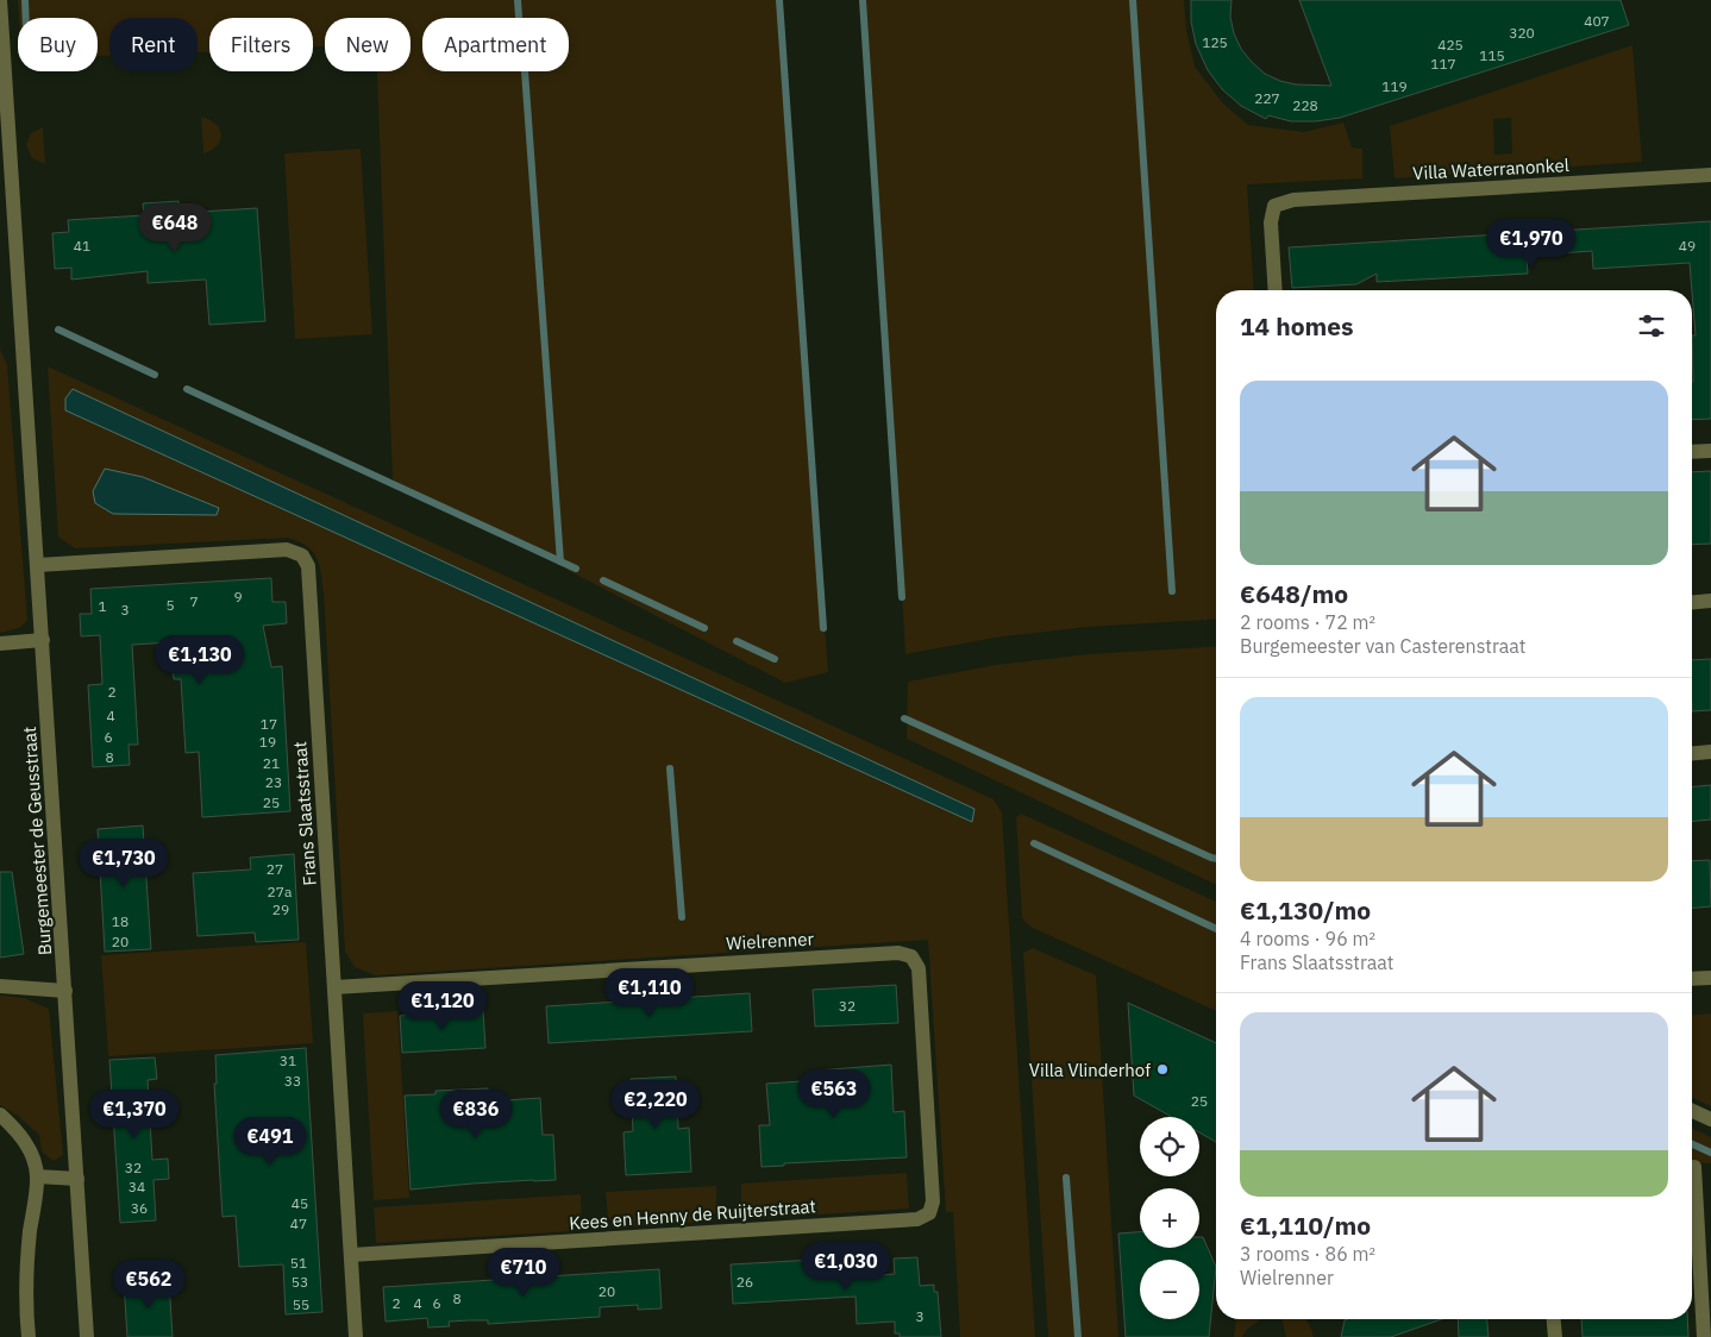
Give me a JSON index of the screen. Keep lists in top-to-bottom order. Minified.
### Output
{"streets":{"street":["Villa Waterranonkel","Frans Slaatsstraat","Burgemeester de Geusstraat","Wielrenner","Kees en Henny de Ruijterstraat"]},"crossings":[["Frans Slaatsstraat","Burgemeester de Geusstraat"],["Frans Slaatsstraat","Wielrenner"],["Frans Slaatsstraat","Kees en Henny de Ruijterstraat"],["Wielrenner","Kees en Henny de Ruijterstraat"]],"places":["Villa Vlinderhof"],"house_numbers":["407","320","125","425","115","117","119","227","228","41","49","9","7","5","1","3","2","4","17","6","19","8","21","23","25","27","27a","29","18","20","32","31","33","25","32","34","45","36","47","51","53","26","20","8","2","4","6","55","3"],"page":{"chip":["Buy","Rent","Filters","New","Apartment"],"price":["€648","€1,970","€1,130","€1,730","€1,110","€1,120","€563","€2,220","€1,370","€836","€491","€1,030","€710","€562"],"heading":"14 homes","list":[{"name":"€648/mo","note":"2 rooms · 72 m² · Burgemeester van Casterenstraat"},{"name":"€1,130/mo","note":"4 rooms · 96 m² · Frans Slaatsstraat"},{"name":"€1,110/mo","note":"3 rooms · 86 m² · Wielrenner"}],"map_buttons":["+","−"]}}
